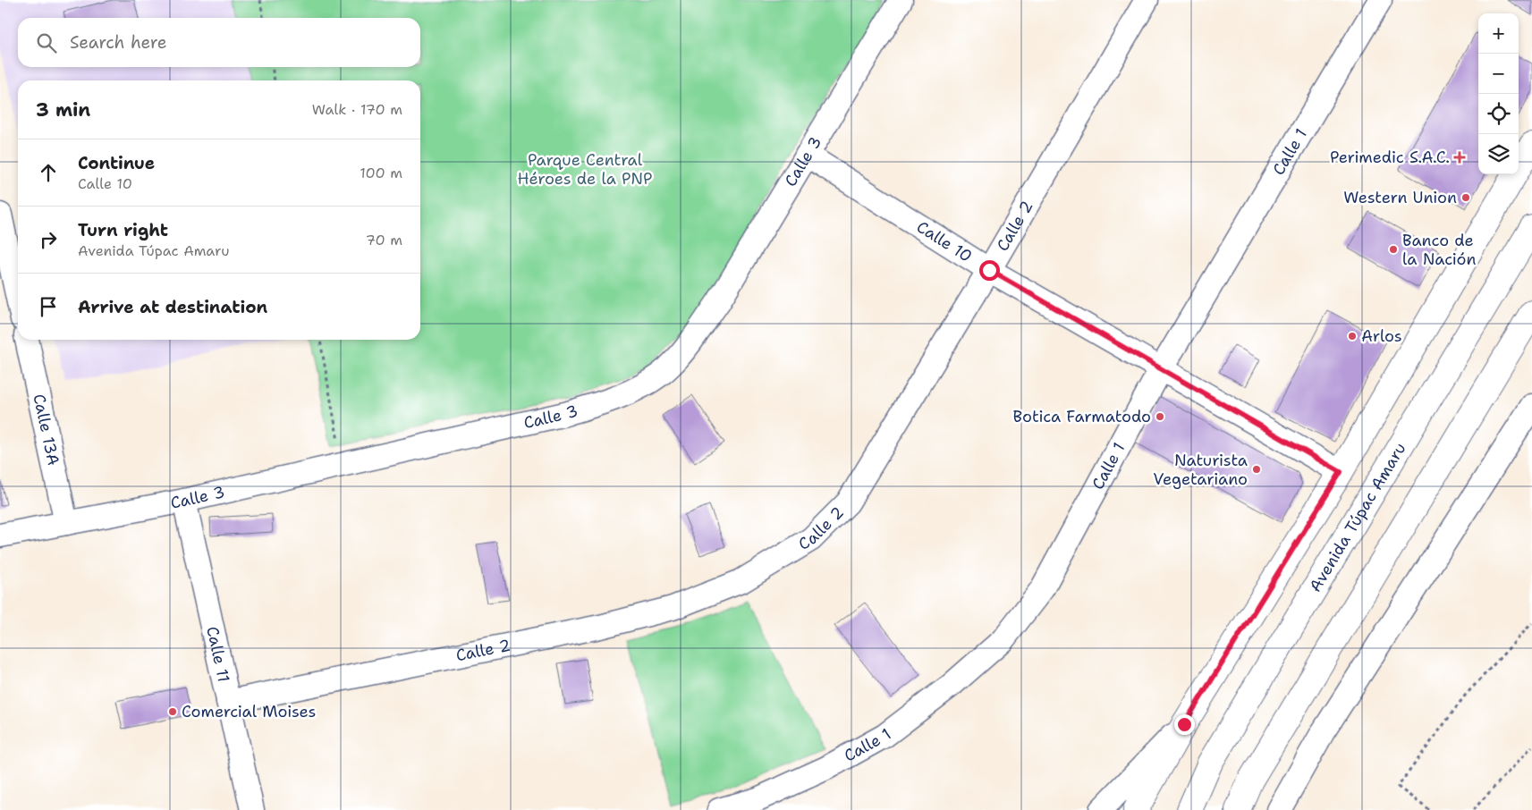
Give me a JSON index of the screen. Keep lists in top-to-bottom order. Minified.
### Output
{"streets":{"main road":["Avenida Túpac Amaru"],"street":["Calle 1","Calle 3","Calle 2","Calle 10","Calle 13A","Calle 11"]},"crossings":[["Calle 1","Calle 10"],["Calle 3","Calle 10"],["Calle 3","Calle 13A"],["Calle 3","Calle 11"],["Calle 2","Calle 10"],["Calle 2","Calle 11"]],"parks":["Parque Central Héroes de la PNP"],"places":{"health":["Perimedic S.A.C."],"other":["Western Union","Banco de la Nación","Arlos","Botica Farmatodo","Naturista Vegetariano","Comercial Moises"]},"page":{"map_buttons":["+","−"],"search":"Search here","heading":["3 min","Walk · 170 m"],"list":[["Continue","Calle 10","100 m"],["Turn right","Avenida Túpac Amaru","70 m"],"Arrive at destination"]}}
